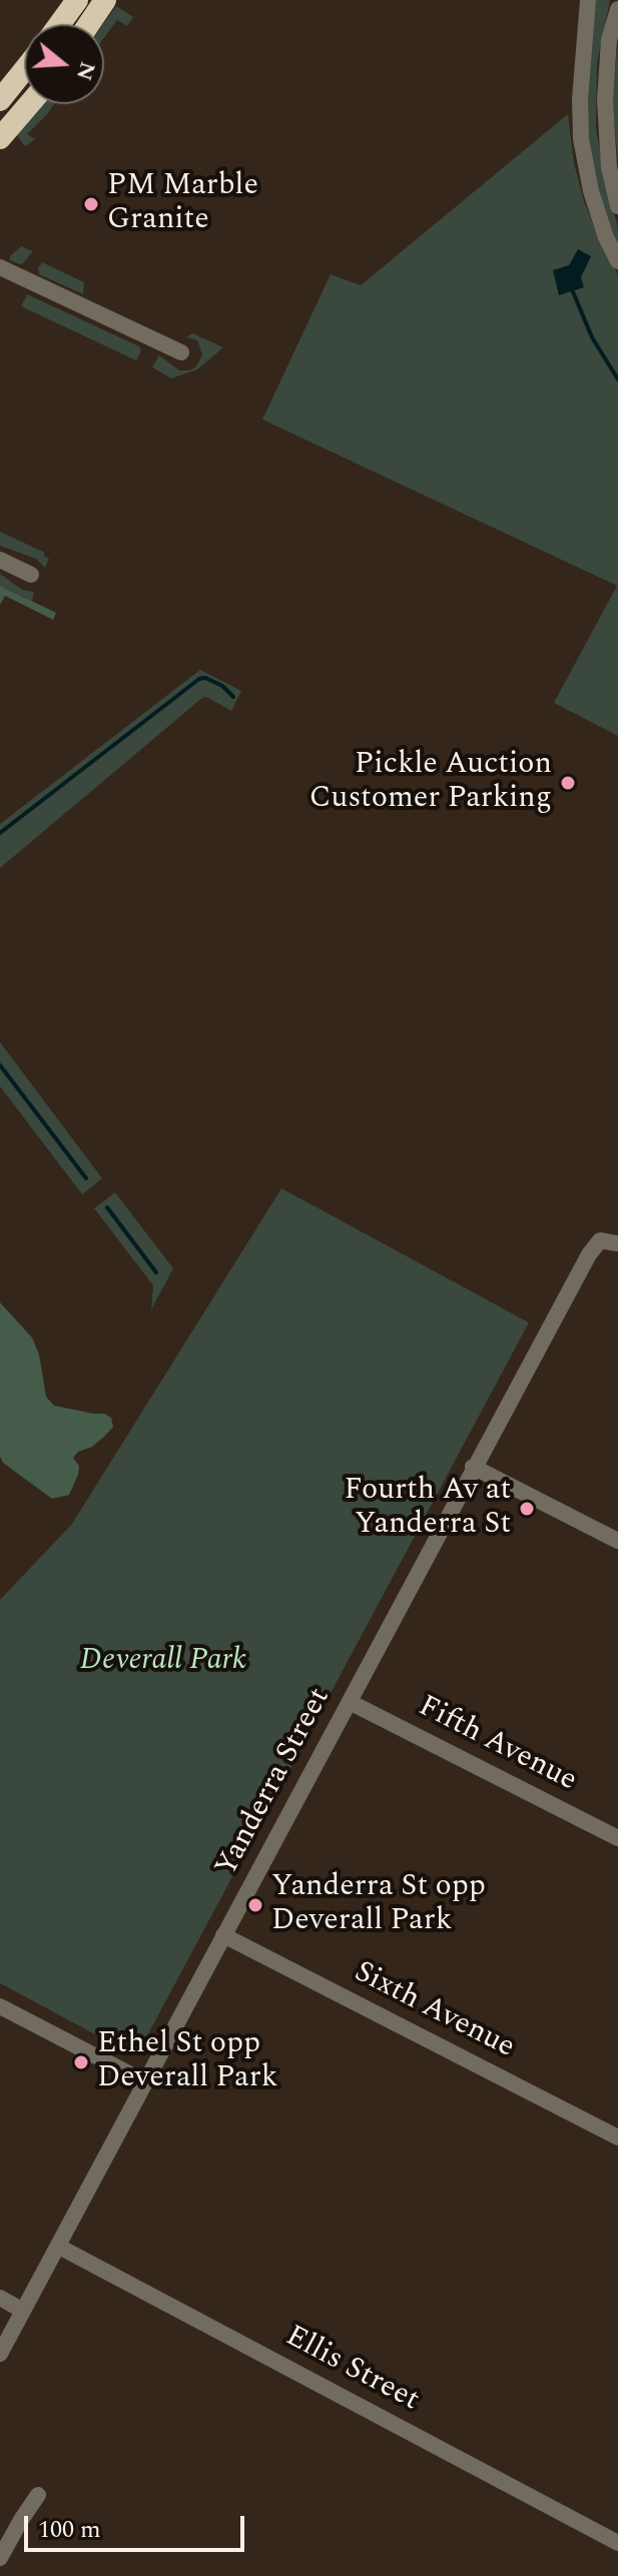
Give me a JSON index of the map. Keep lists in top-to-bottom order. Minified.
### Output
{"streets":{"street":["Fifth Avenue","Yanderra Street","Sixth Avenue","Ellis Street"]},"crossings":[["Fifth Avenue","Yanderra Street"],["Yanderra Street","Sixth Avenue"],["Yanderra Street","Ellis Street"]],"parks":["Deverall Park"],"places":["PM Marble Granite","Pickle Auction Customer Parking","Fourth Av at Yanderra St","Yanderra St opp Deverall Park","Ethel St opp Deverall Park"],"scale_bar":"100 m","north":"right"}
